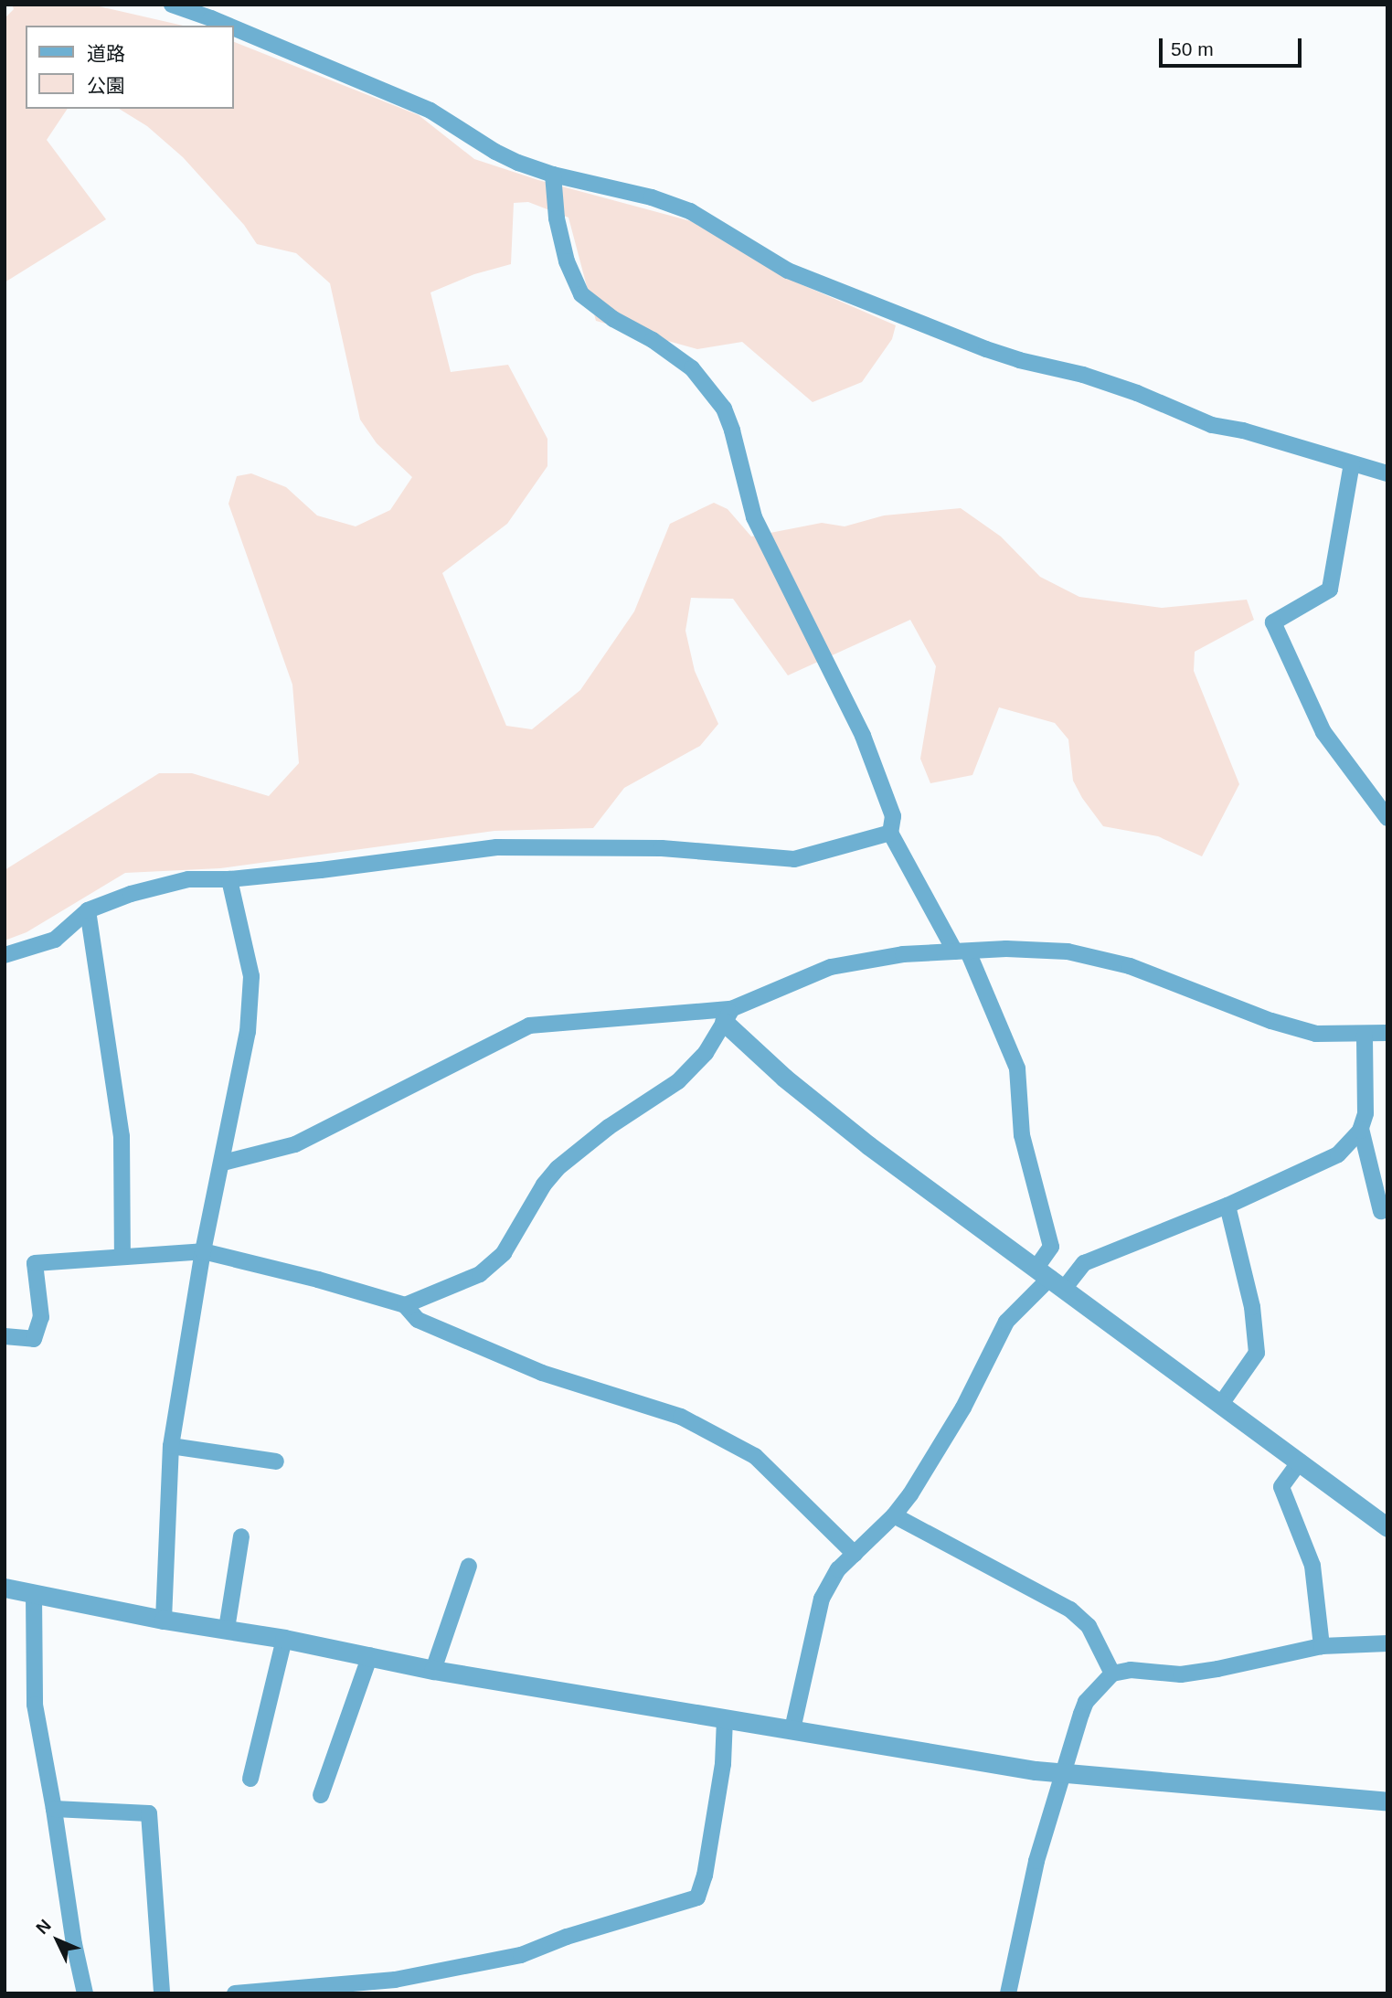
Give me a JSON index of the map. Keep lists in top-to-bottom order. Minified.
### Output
{"legend":["道路","公園"],"scale_bar":"50 m","north":"top left"}
